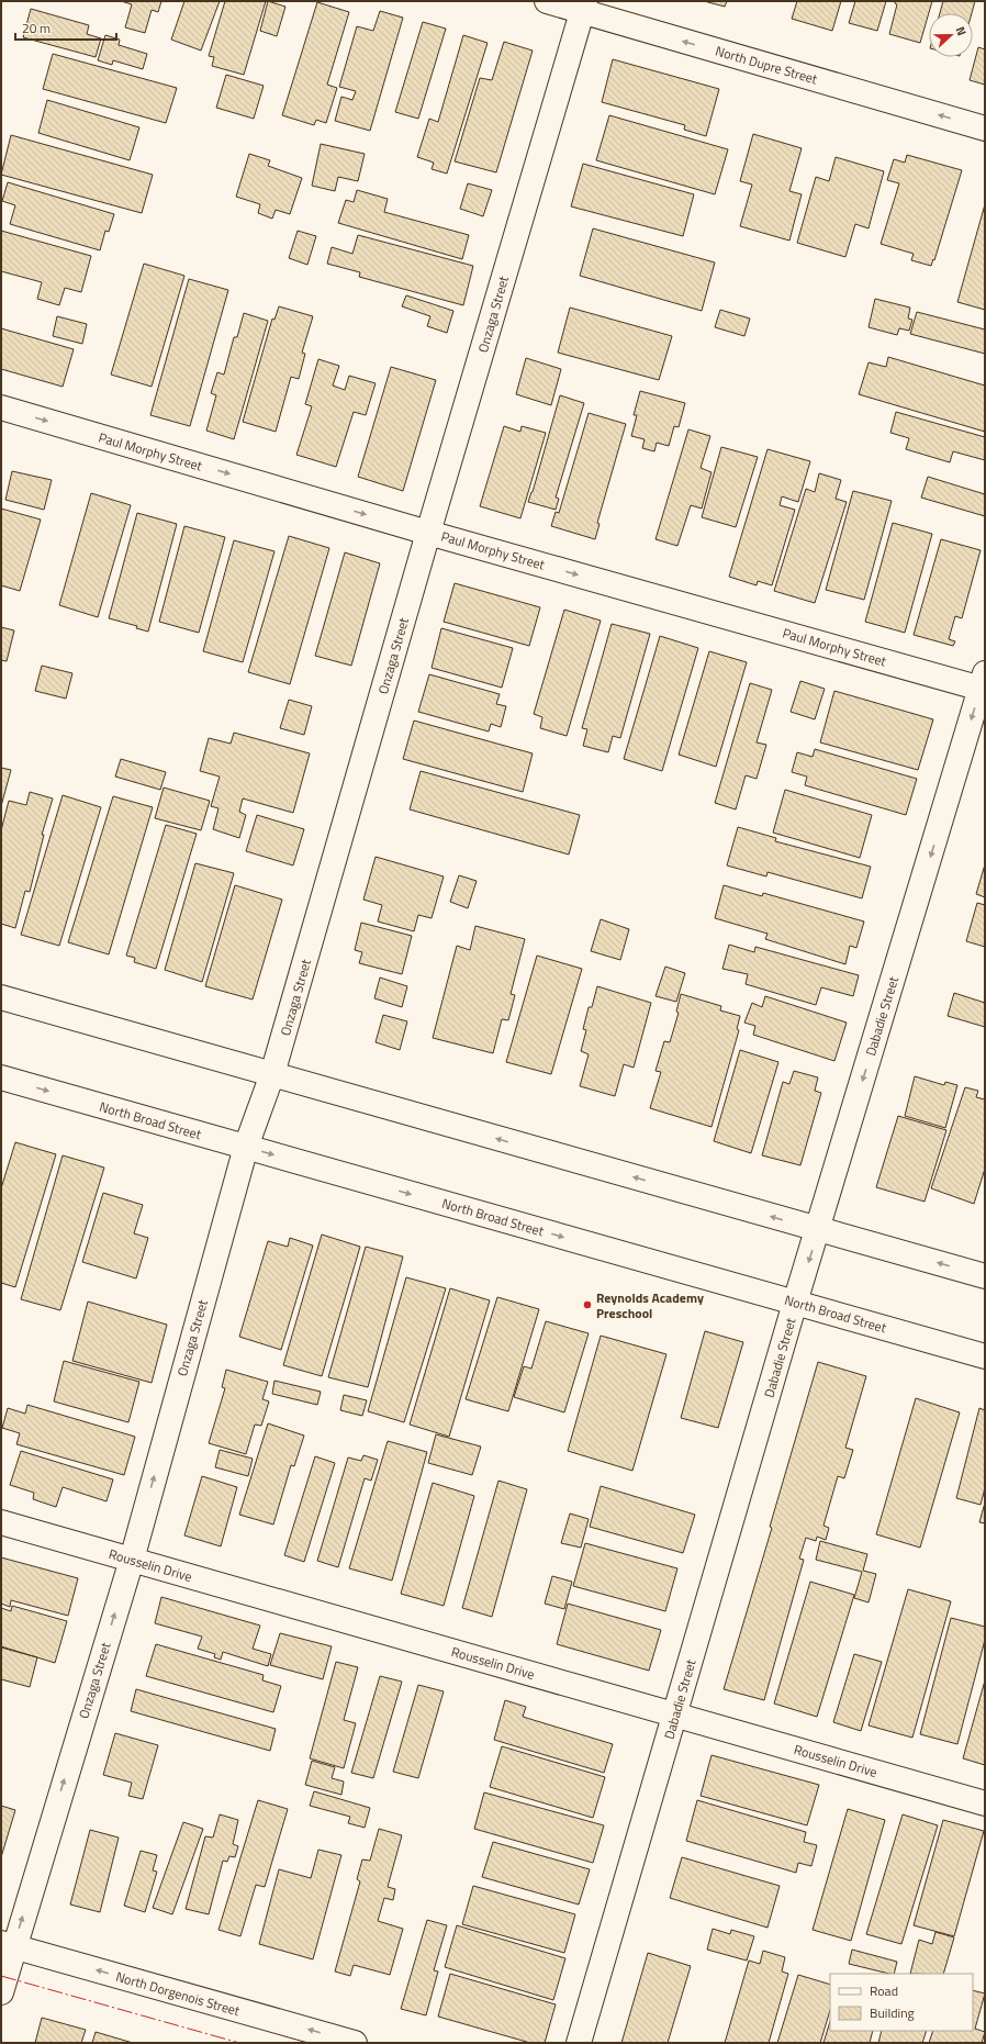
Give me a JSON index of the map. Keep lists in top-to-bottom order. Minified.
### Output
{"streets":{"street":["North Dupre Street","Onzaga Street","Paul Morphy Street","Dabadie Street","North Broad Street","Rousselin Drive","North Dorgenois Street"]},"crossings":[["North Dupre Street","Onzaga Street"],["Onzaga Street","Paul Morphy Street"],["Onzaga Street","North Broad Street"],["Onzaga Street","Rousselin Drive"],["Onzaga Street","North Dorgenois Street"],["Paul Morphy Street","Dabadie Street"],["Dabadie Street","North Broad Street"],["Dabadie Street","Rousselin Drive"]],"one_way":["North Dupre Street","Onzaga Street","Paul Morphy Street","Dabadie Street","North Dorgenois Street"],"places":["Reynolds Academy Preschool"],"legend":["Road","Building"],"scale_bar":"20 m","north":"right"}
